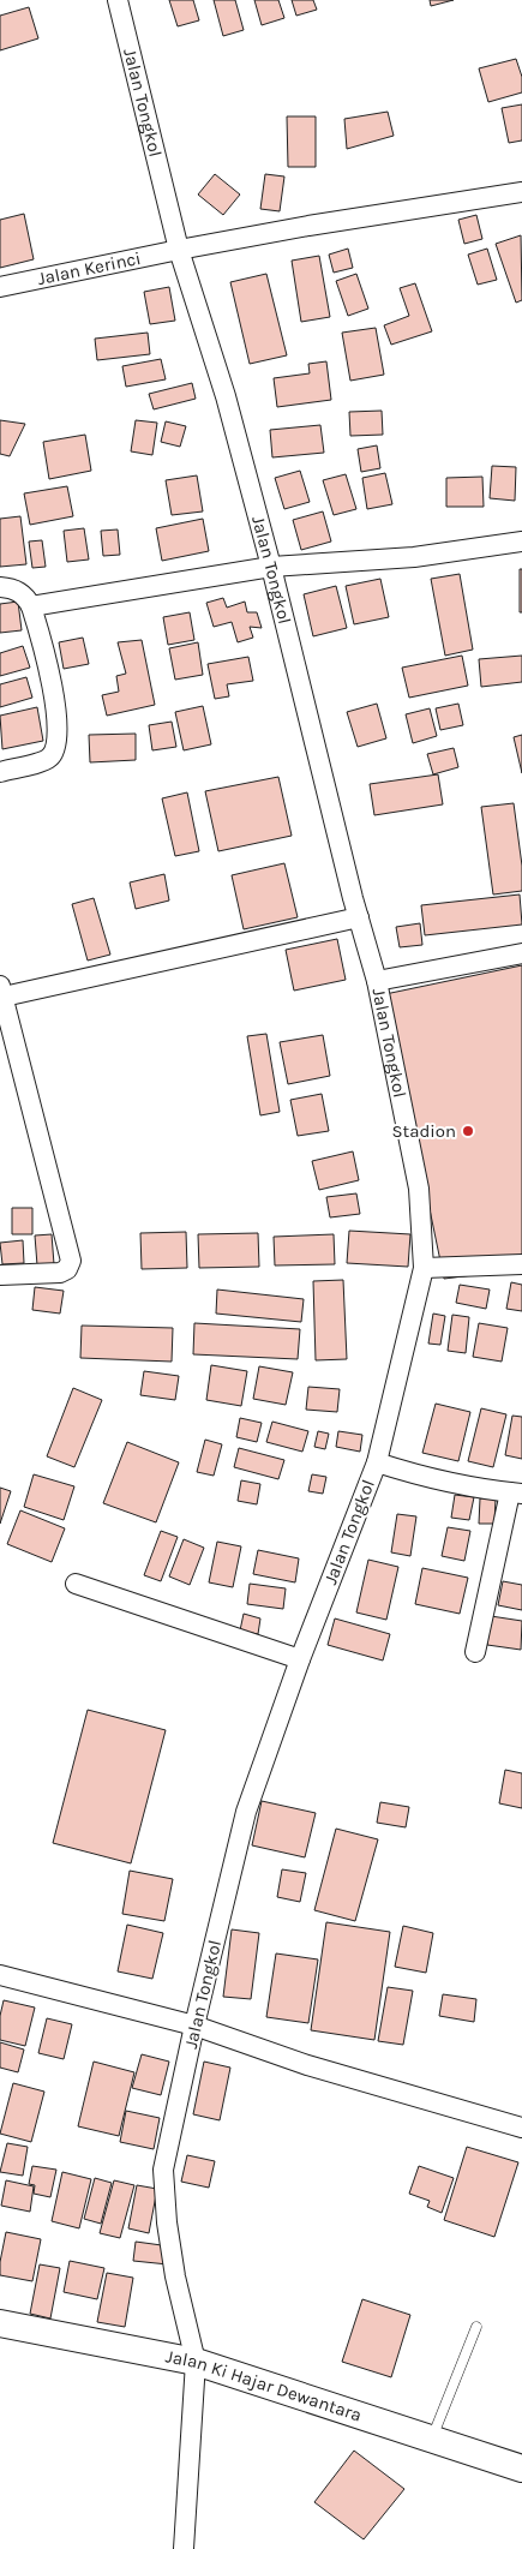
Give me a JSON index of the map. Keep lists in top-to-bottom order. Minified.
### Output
{"streets":{"main road":["Jalan Ki Hajar Dewantara"],"street":["Jalan Tongkol","Jalan Kerinci"]},"crossings":[["Jalan Tongkol","Jalan Kerinci"],["Jalan Tongkol","Jalan Ki Hajar Dewantara"]],"places":["Stadion"]}
